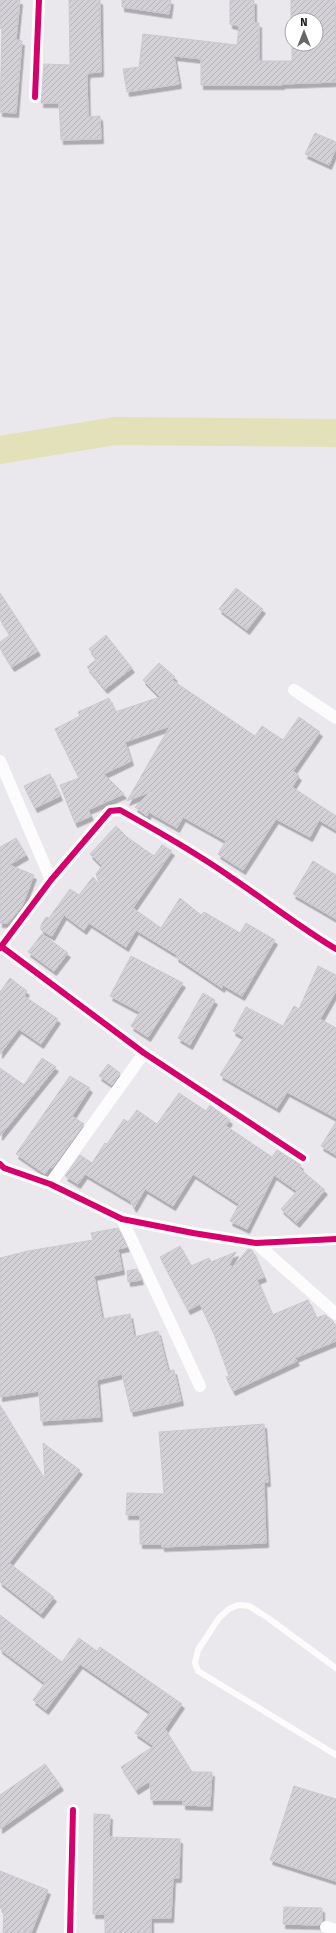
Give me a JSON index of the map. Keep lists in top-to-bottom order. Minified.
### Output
{"north":"top"}
